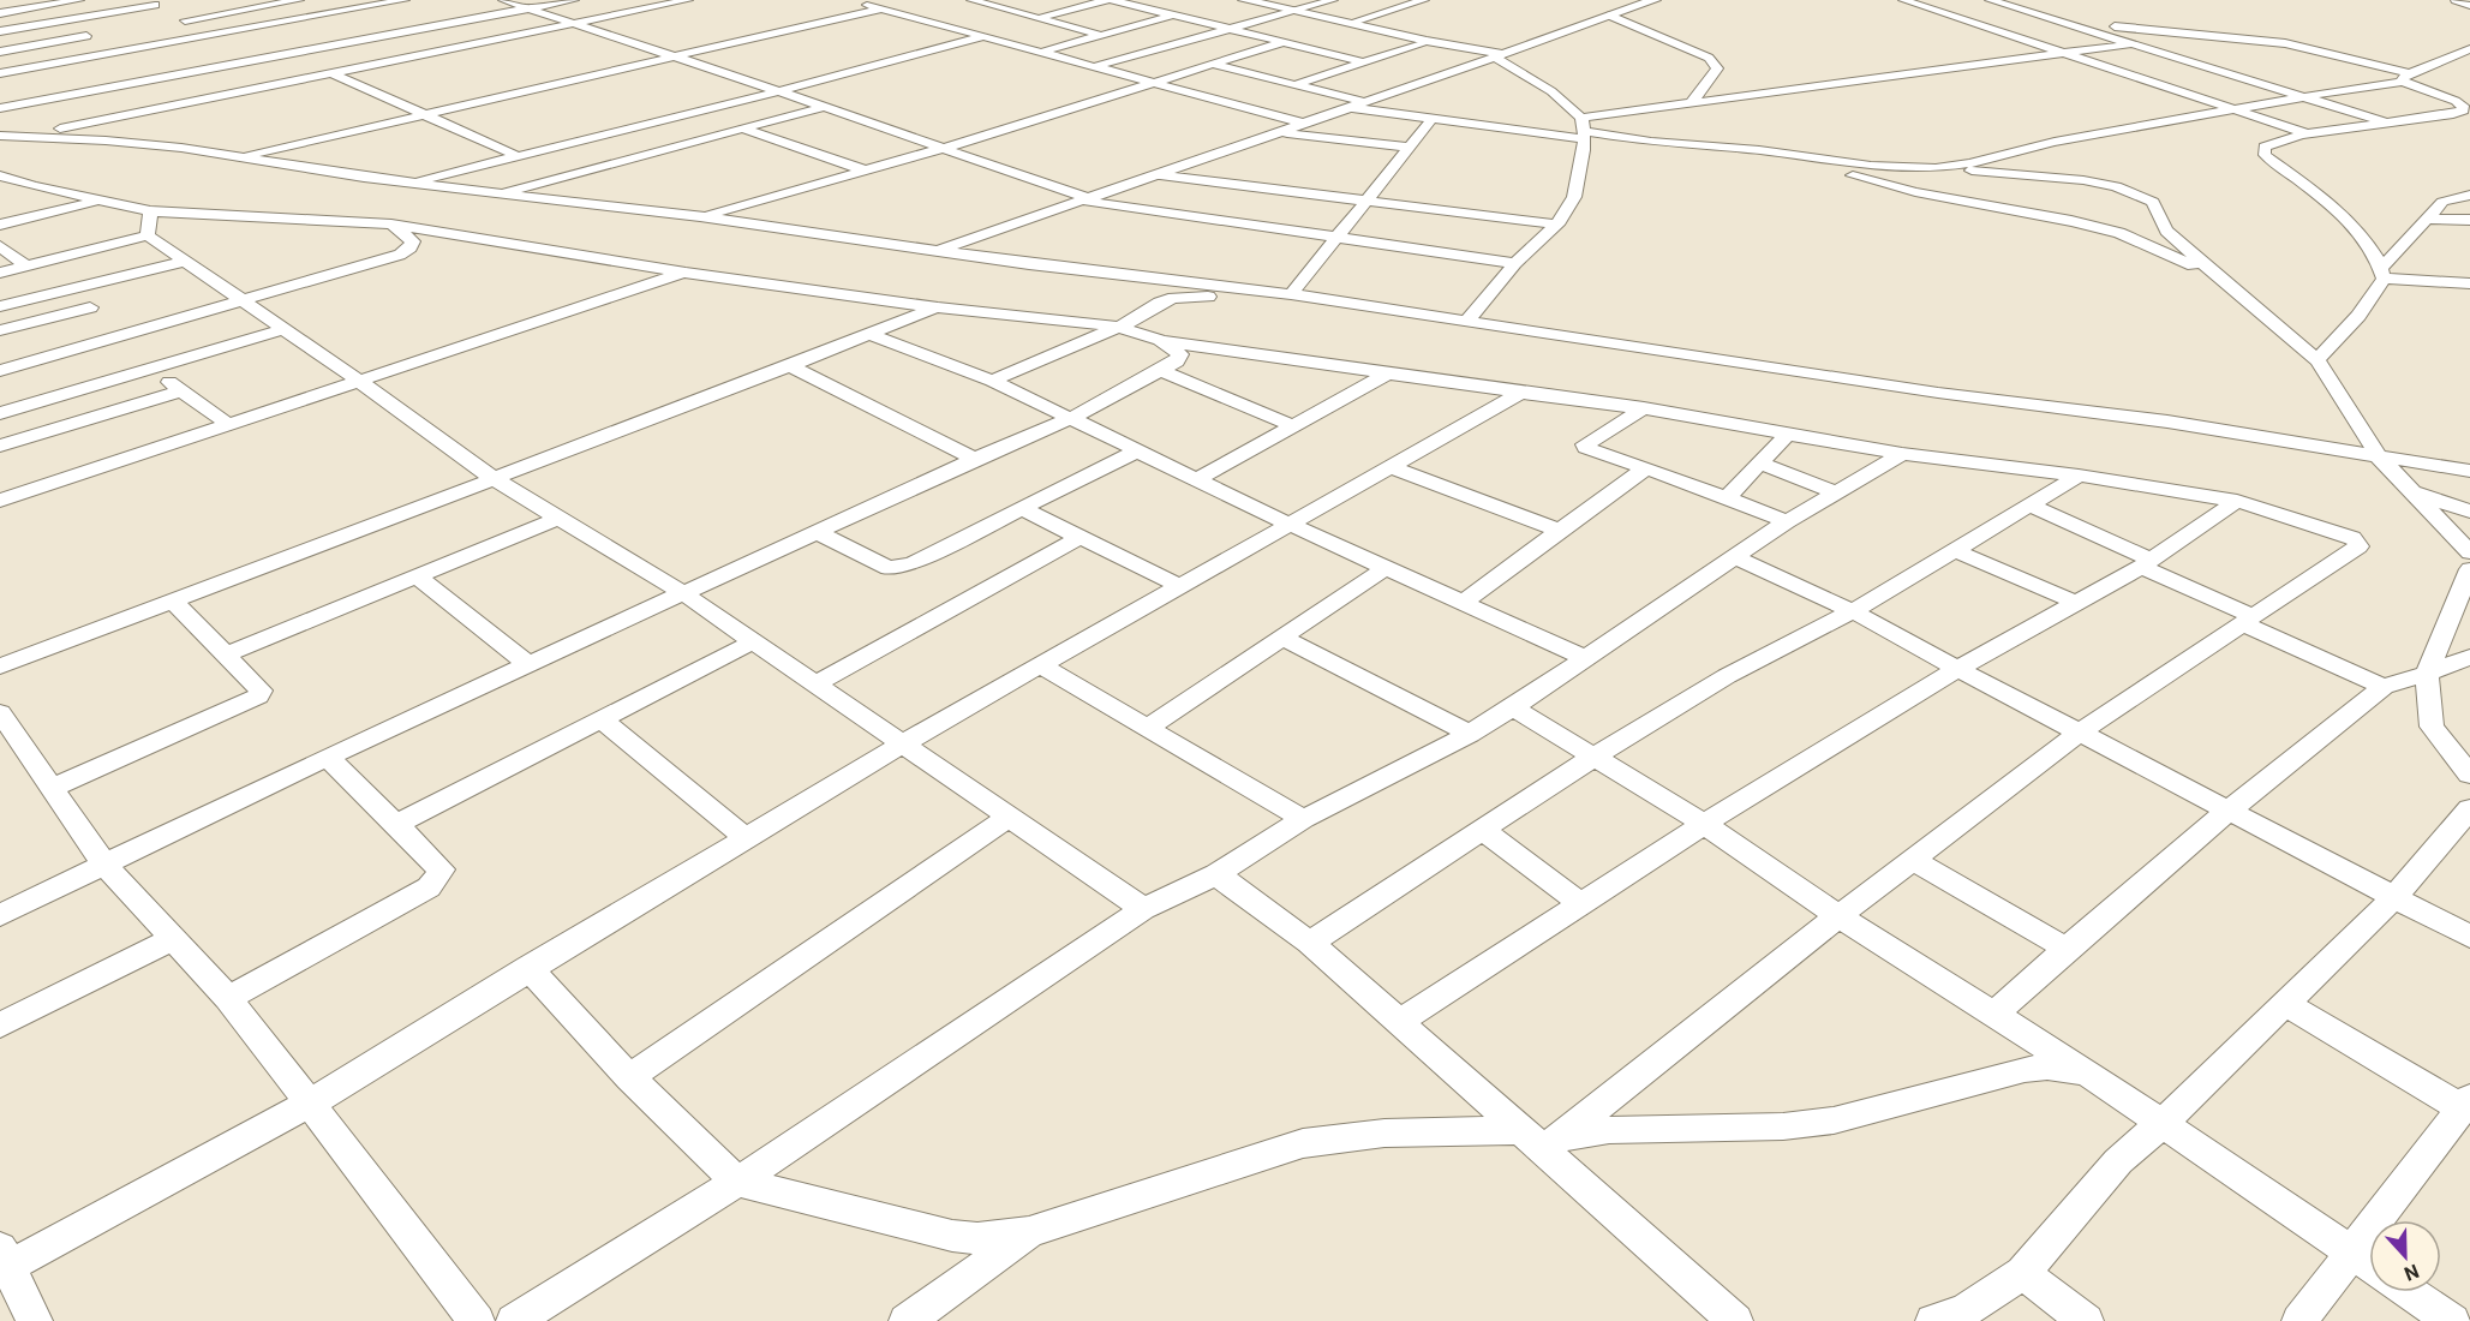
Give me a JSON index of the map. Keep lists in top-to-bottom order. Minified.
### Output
{"north":"bottom"}
